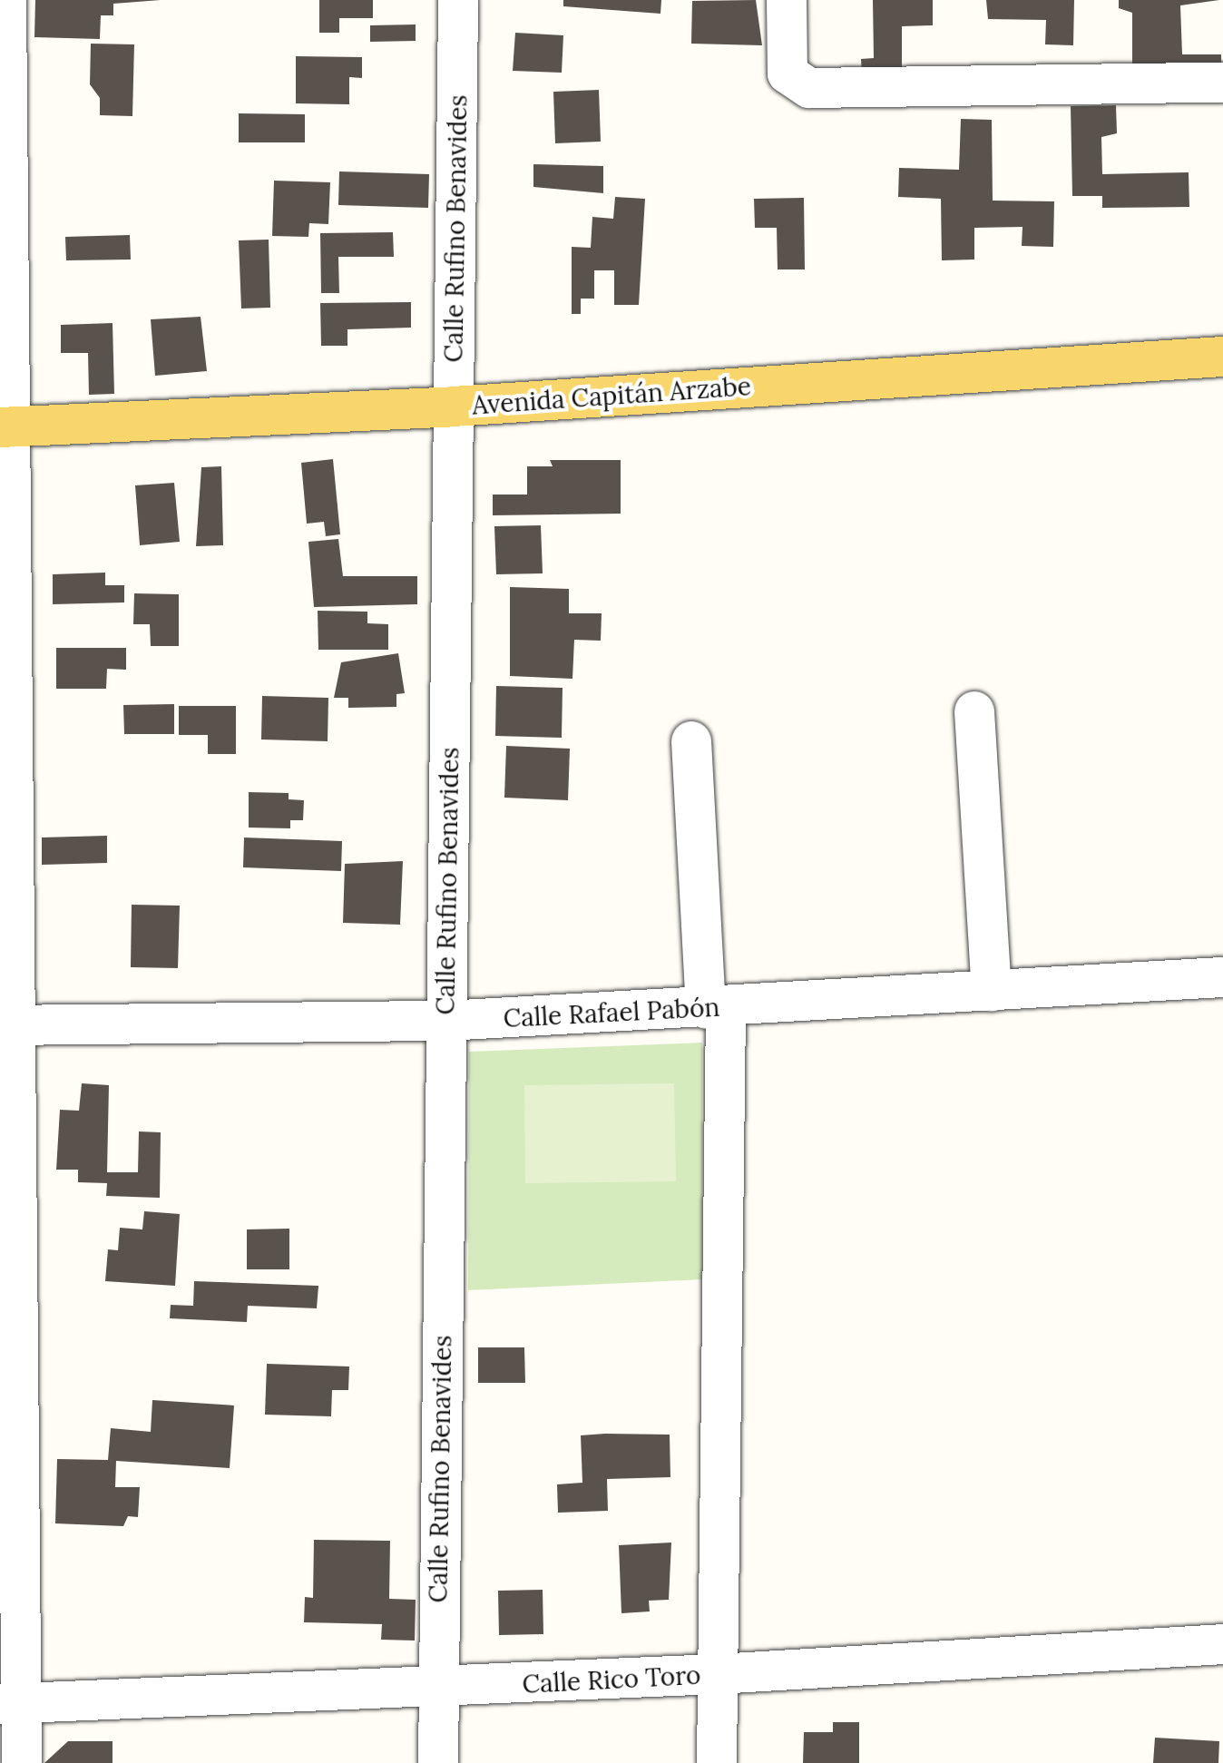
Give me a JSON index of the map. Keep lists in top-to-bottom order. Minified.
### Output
{"streets":{"main road":["Avenida Capitán Arzabe"],"street":["Calle Rufino Benavides","Calle Rafael Pabón","Calle Rico Toro"]},"crossings":[["Calle Rufino Benavides","Avenida Capitán Arzabe"],["Calle Rufino Benavides","Calle Rafael Pabón"],["Calle Rufino Benavides","Calle Rico Toro"]]}
